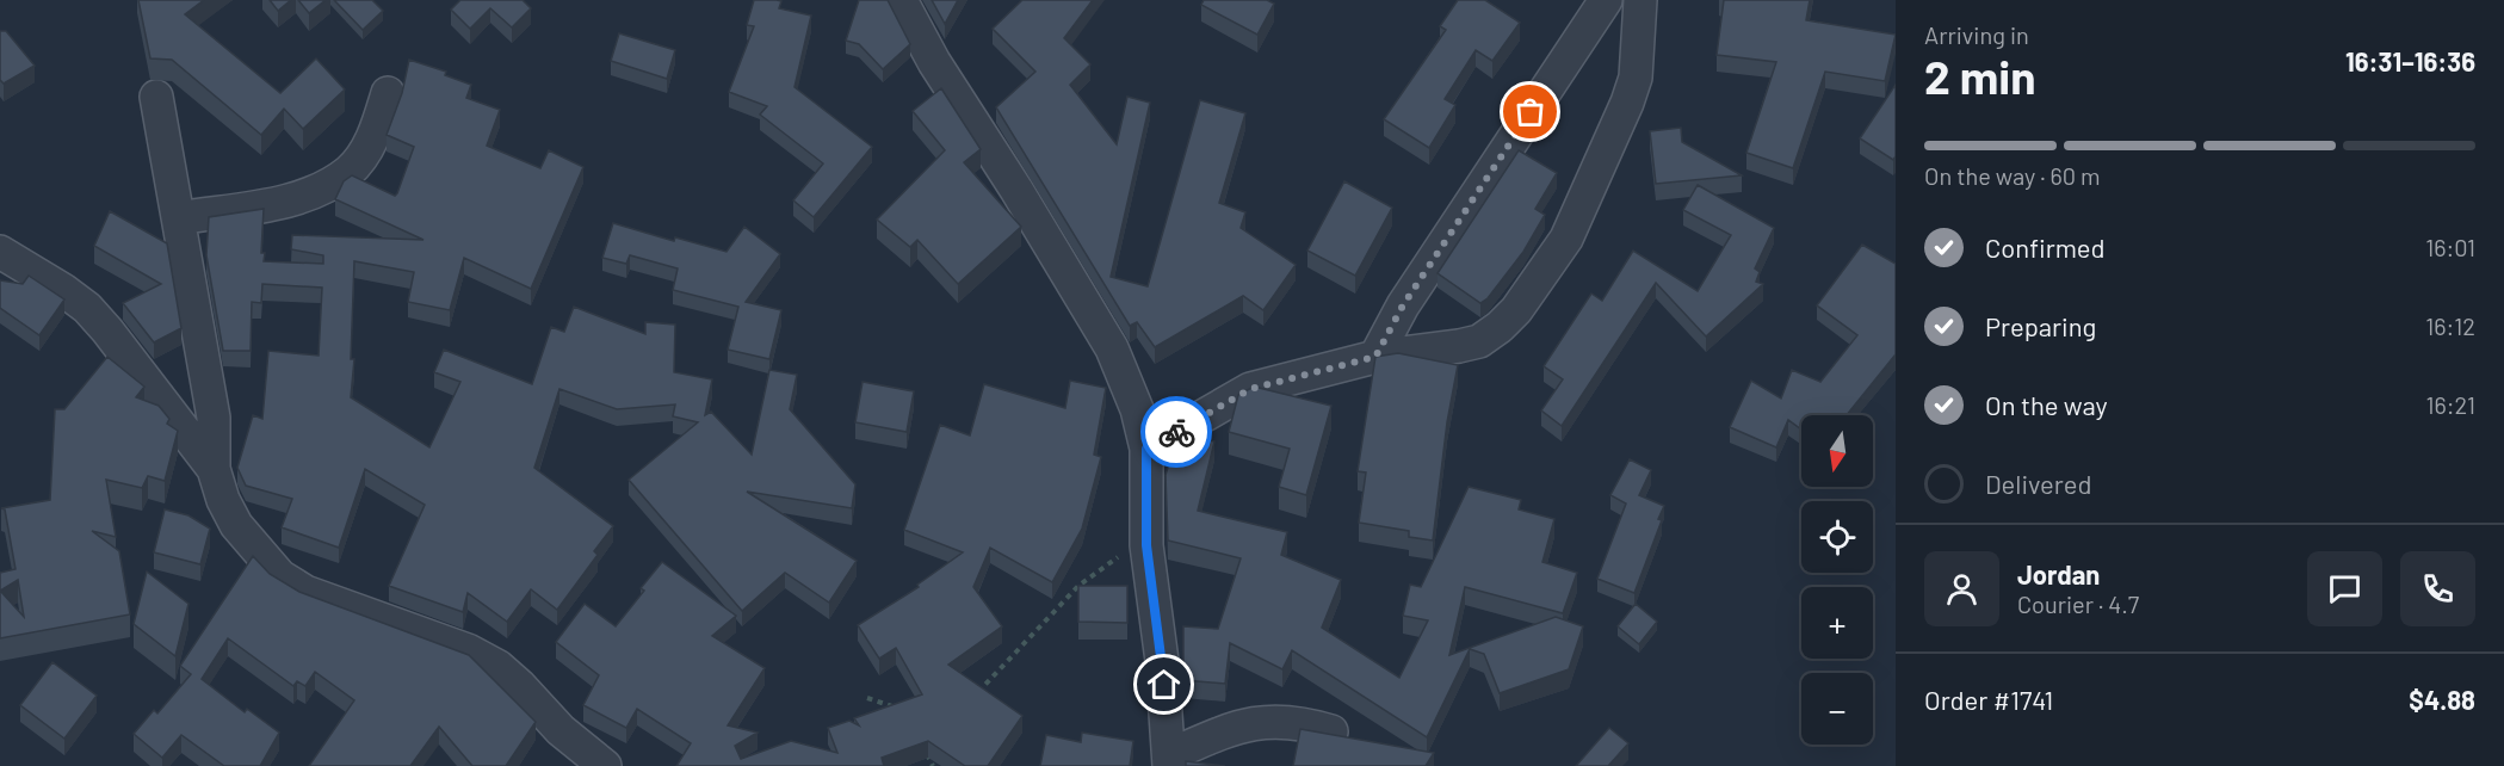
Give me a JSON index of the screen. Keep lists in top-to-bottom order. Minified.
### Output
{"north":"bottom","page":{"heading":["2 min","Arriving in","16:31–16:36"],"panel":["Jordan","Courier · 4.7","Order #1741","$4.88"],"bar":"On the way · 60 m","list":[["Confirmed","16:01"],["Preparing","16:12"],["On the way","16:21"],"Delivered"],"map_buttons":["+","−"]}}
